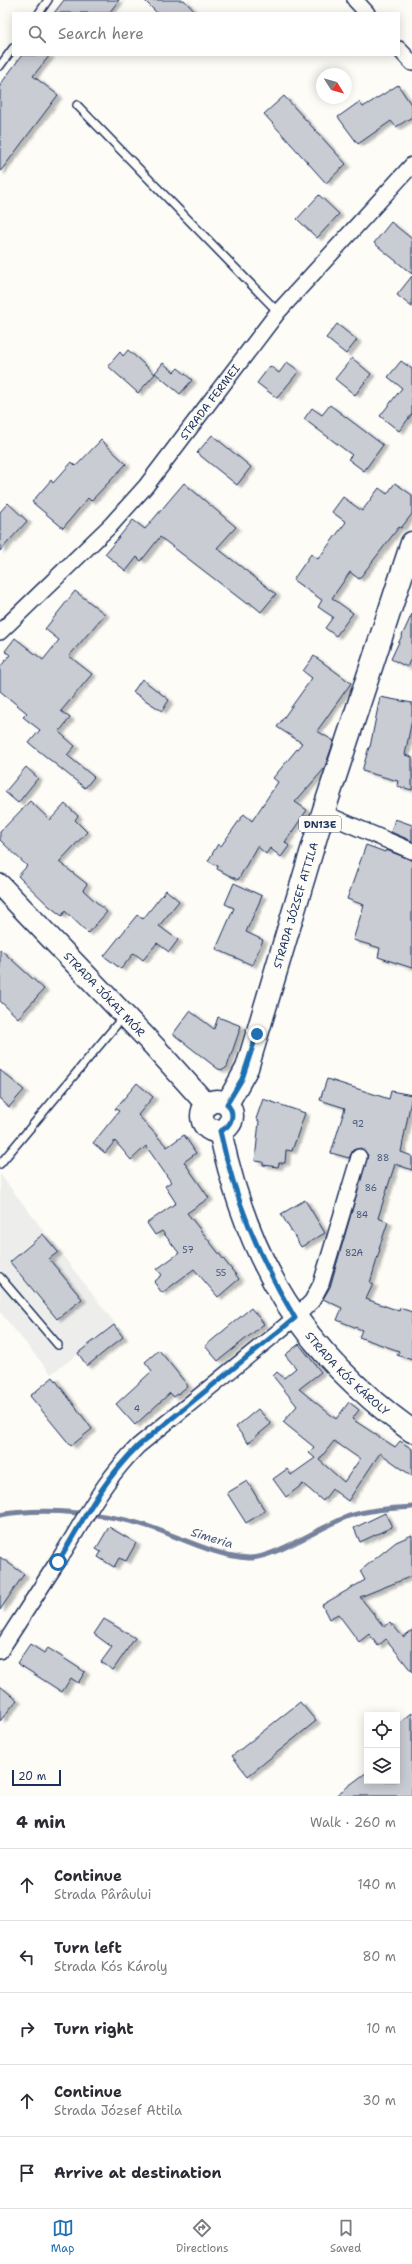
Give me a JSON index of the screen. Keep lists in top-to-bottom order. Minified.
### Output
{"streets":{"main road":["DN13E","STRADA JÓZSEF ATTILA","STRADA JÓKAI MÓR","STRADA KÓS KÁROLY"],"street":["STRADA FERMEI"]},"crossings":[["STRADA JÓZSEF ATTILA","STRADA JÓKAI MÓR"],["STRADA JÓZSEF ATTILA","STRADA KÓS KÁROLY"],["STRADA JÓKAI MÓR","STRADA KÓS KÁROLY"]],"water":["Simeria"],"house_numbers":["92","88","86","84","57","82A","55","4"],"scale_bar":"20 m","north":"bottom right","page":{"search":"Search here","scale":"20 m","heading":["4 min","Walk · 260 m"],"list":[["Continue","Strada Pârâului","140 m"],["Turn left","Strada Kós Károly","80 m"],["Turn right","10 m"],["Continue","Strada József Attila","30 m"],"Arrive at destination"],"nav":["Map","Directions","Saved"]}}
